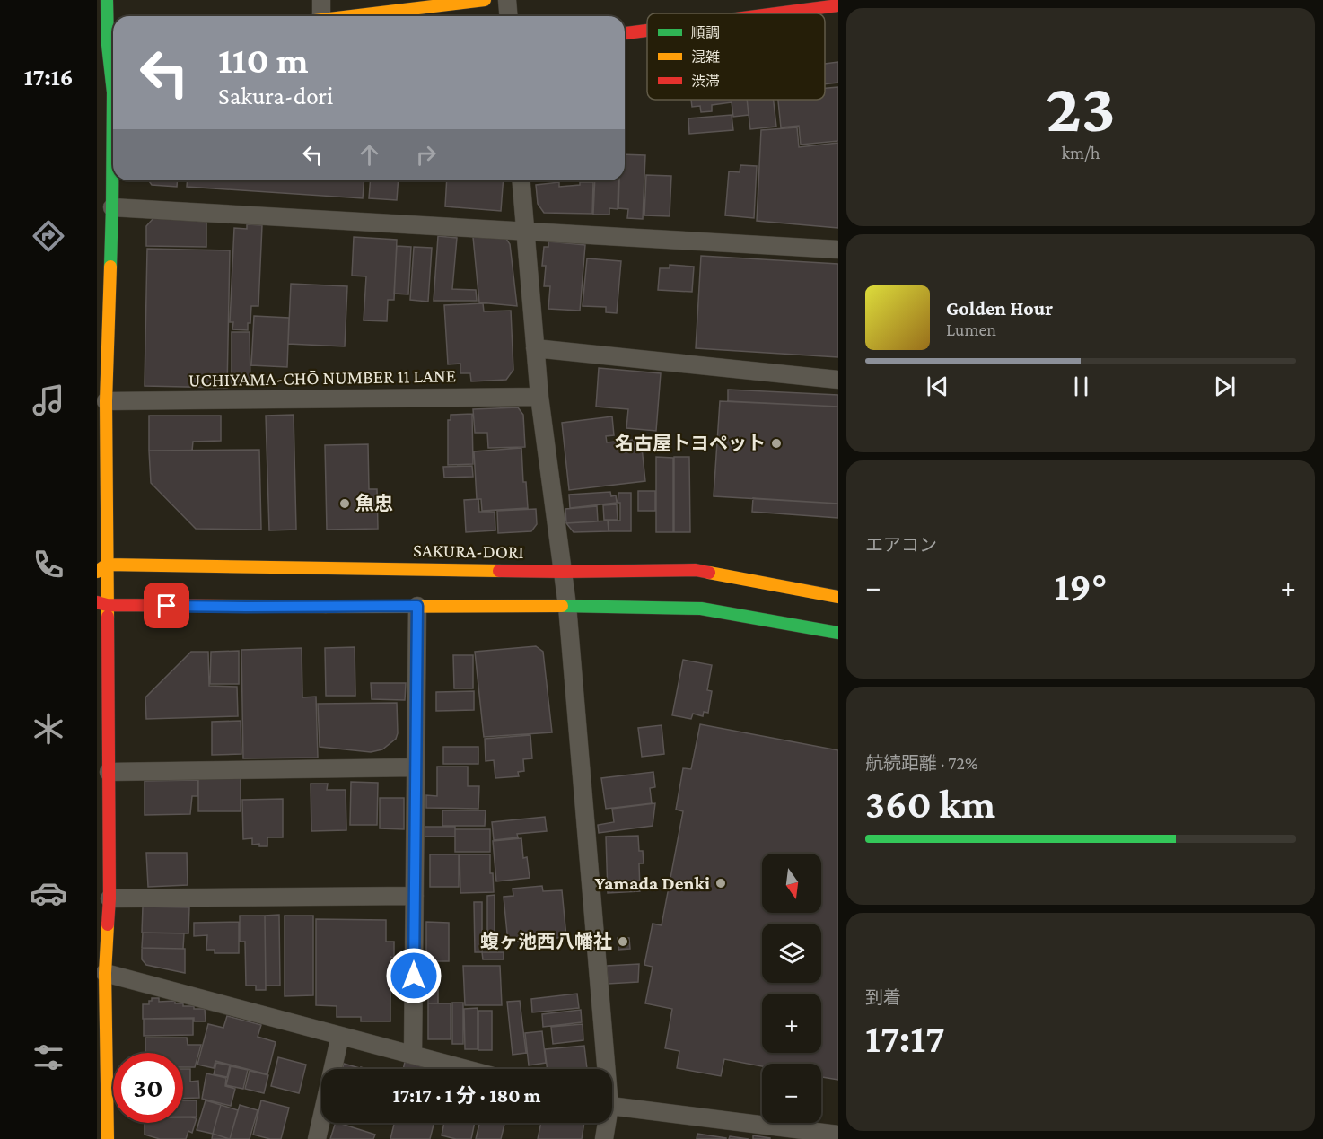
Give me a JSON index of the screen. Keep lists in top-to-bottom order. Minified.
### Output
{"streets":{"street":["UCHIYAMA-CHŌ NUMBER 11 LANE","SAKURA-DORI"]},"places":["名古屋トヨペット","魚忠","Yamada Denki","蝮ヶ池西八幡社"],"legend":["順調","混雑","渋滞"],"north":"bottom","page":{"tabs":"17:16","tile":[["23","km/h"],"エアコン",["航続距離 · 72%","360 km"],["到着","17:17"]],"turn":["110 m","Sakura-dori"],"song":["Golden Hour","Lumen"],"heat":["−","19°","+"],"map_buttons":["+","−"],"limit":"30","trip":"17:17 · 1 分 · 180 m"}}
